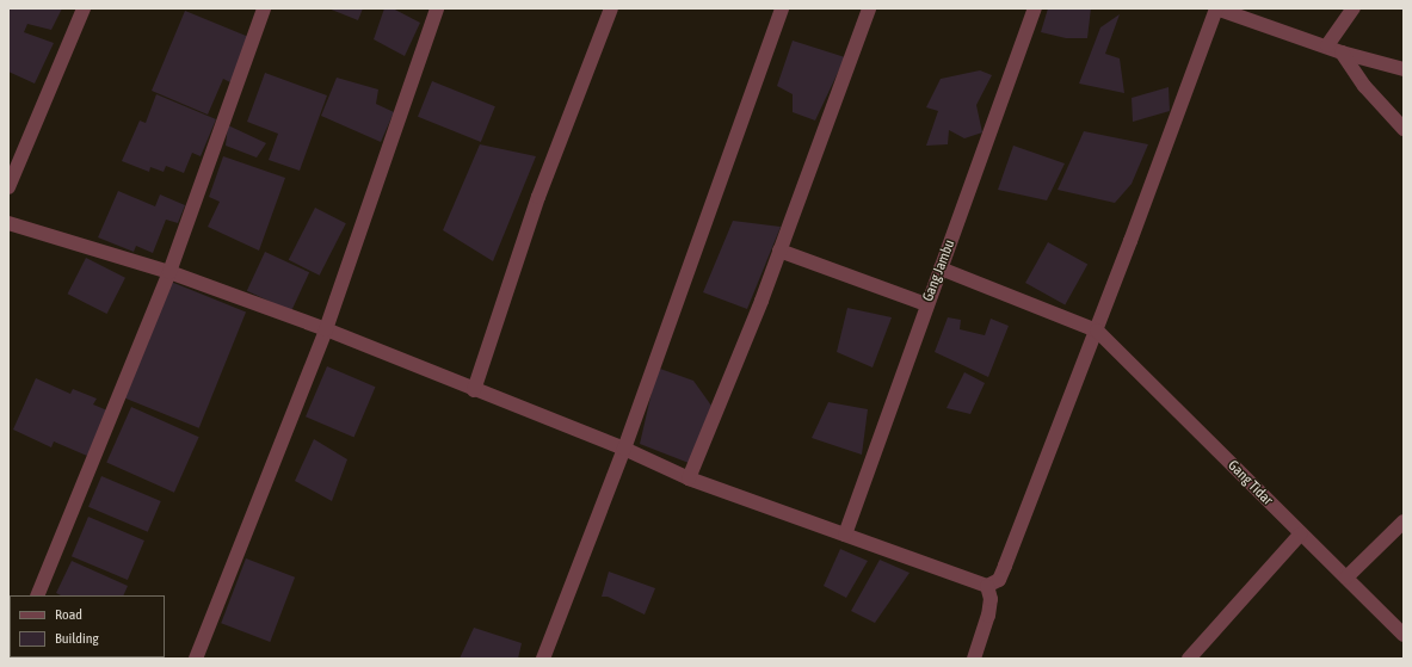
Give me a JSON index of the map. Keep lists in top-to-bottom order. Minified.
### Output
{"streets":{"street":["Gang Jambu","Gang Tidar"]},"legend":["Road","Building"]}
